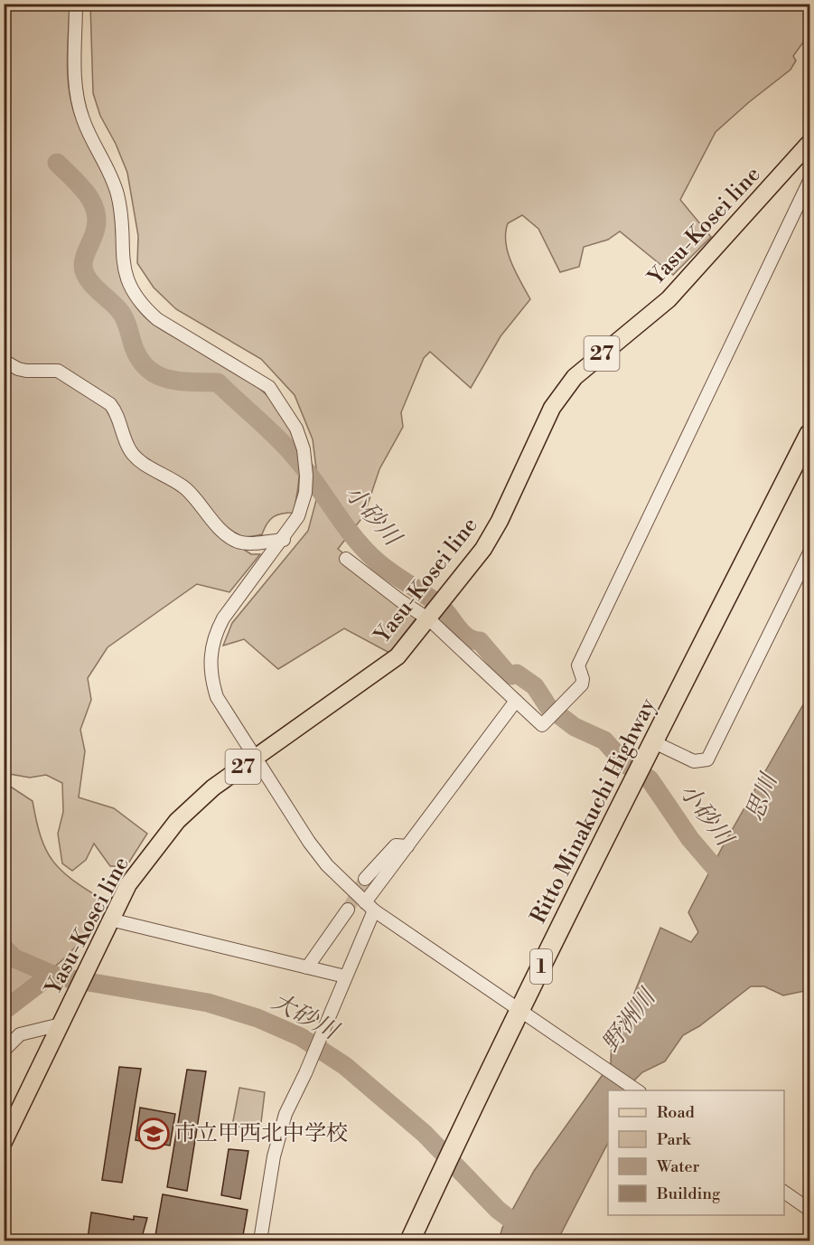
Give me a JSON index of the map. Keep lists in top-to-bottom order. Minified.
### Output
{"streets":{"highway":["Ritto Minakuchi Highway","1"],"main road":["Yasu-Kosei line","27"]},"water":["小砂川","思川","大砂川","野洲川"],"places":{"school or university":["市立甲西北中学校"]},"legend":["Road","Park","Water","Building"]}
